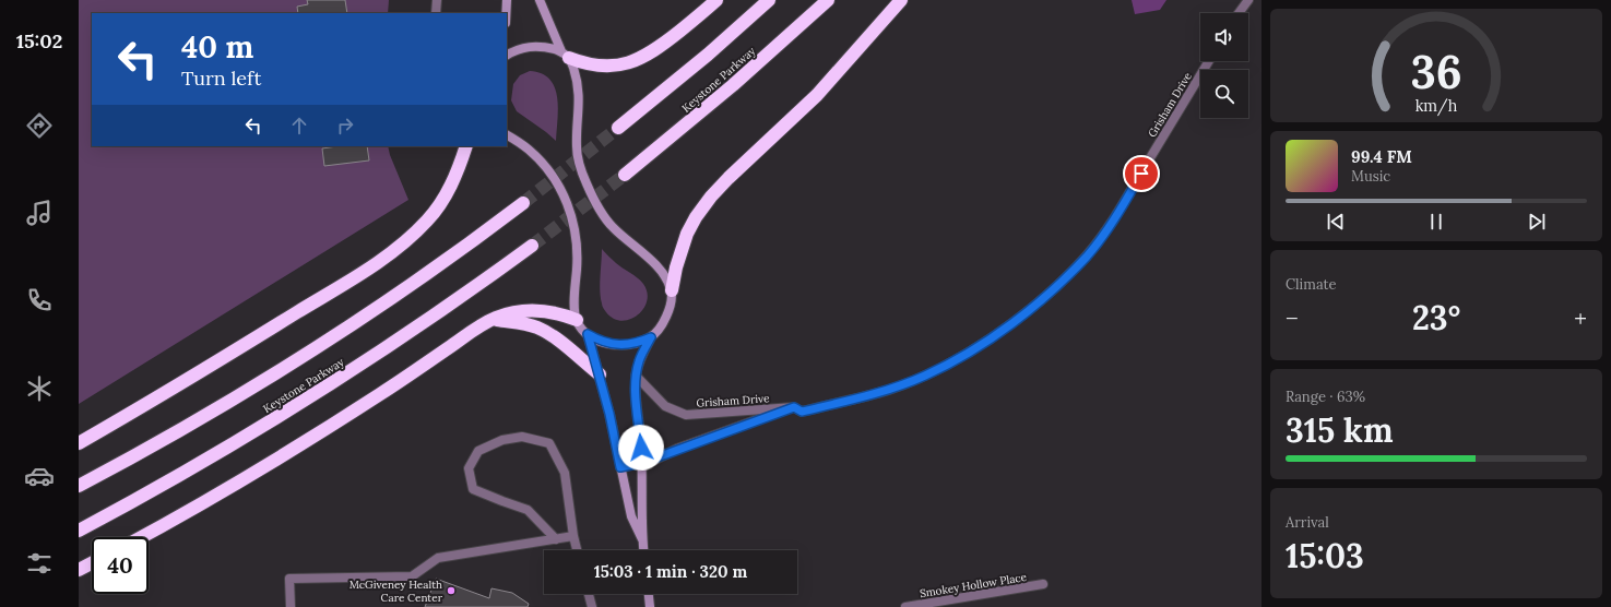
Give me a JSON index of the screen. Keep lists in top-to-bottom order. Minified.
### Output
{"streets":{"highway":["Keystone Parkway"],"street":["Grisham Drive","Smokey Hollow Place"]},"places":["McGiveney Health Care Center"],"page":{"tabs":"15:02","turn":["40 m","Turn left"],"song":["99.4 FM","Music"],"tile":["Climate",["Range · 63%","315 km"],["Arrival","15:03"]],"heat":["−","23°","+"],"limit":"40","trip":"15:03 · 1 min · 320 m","gauge":["36","km/h"]}}
